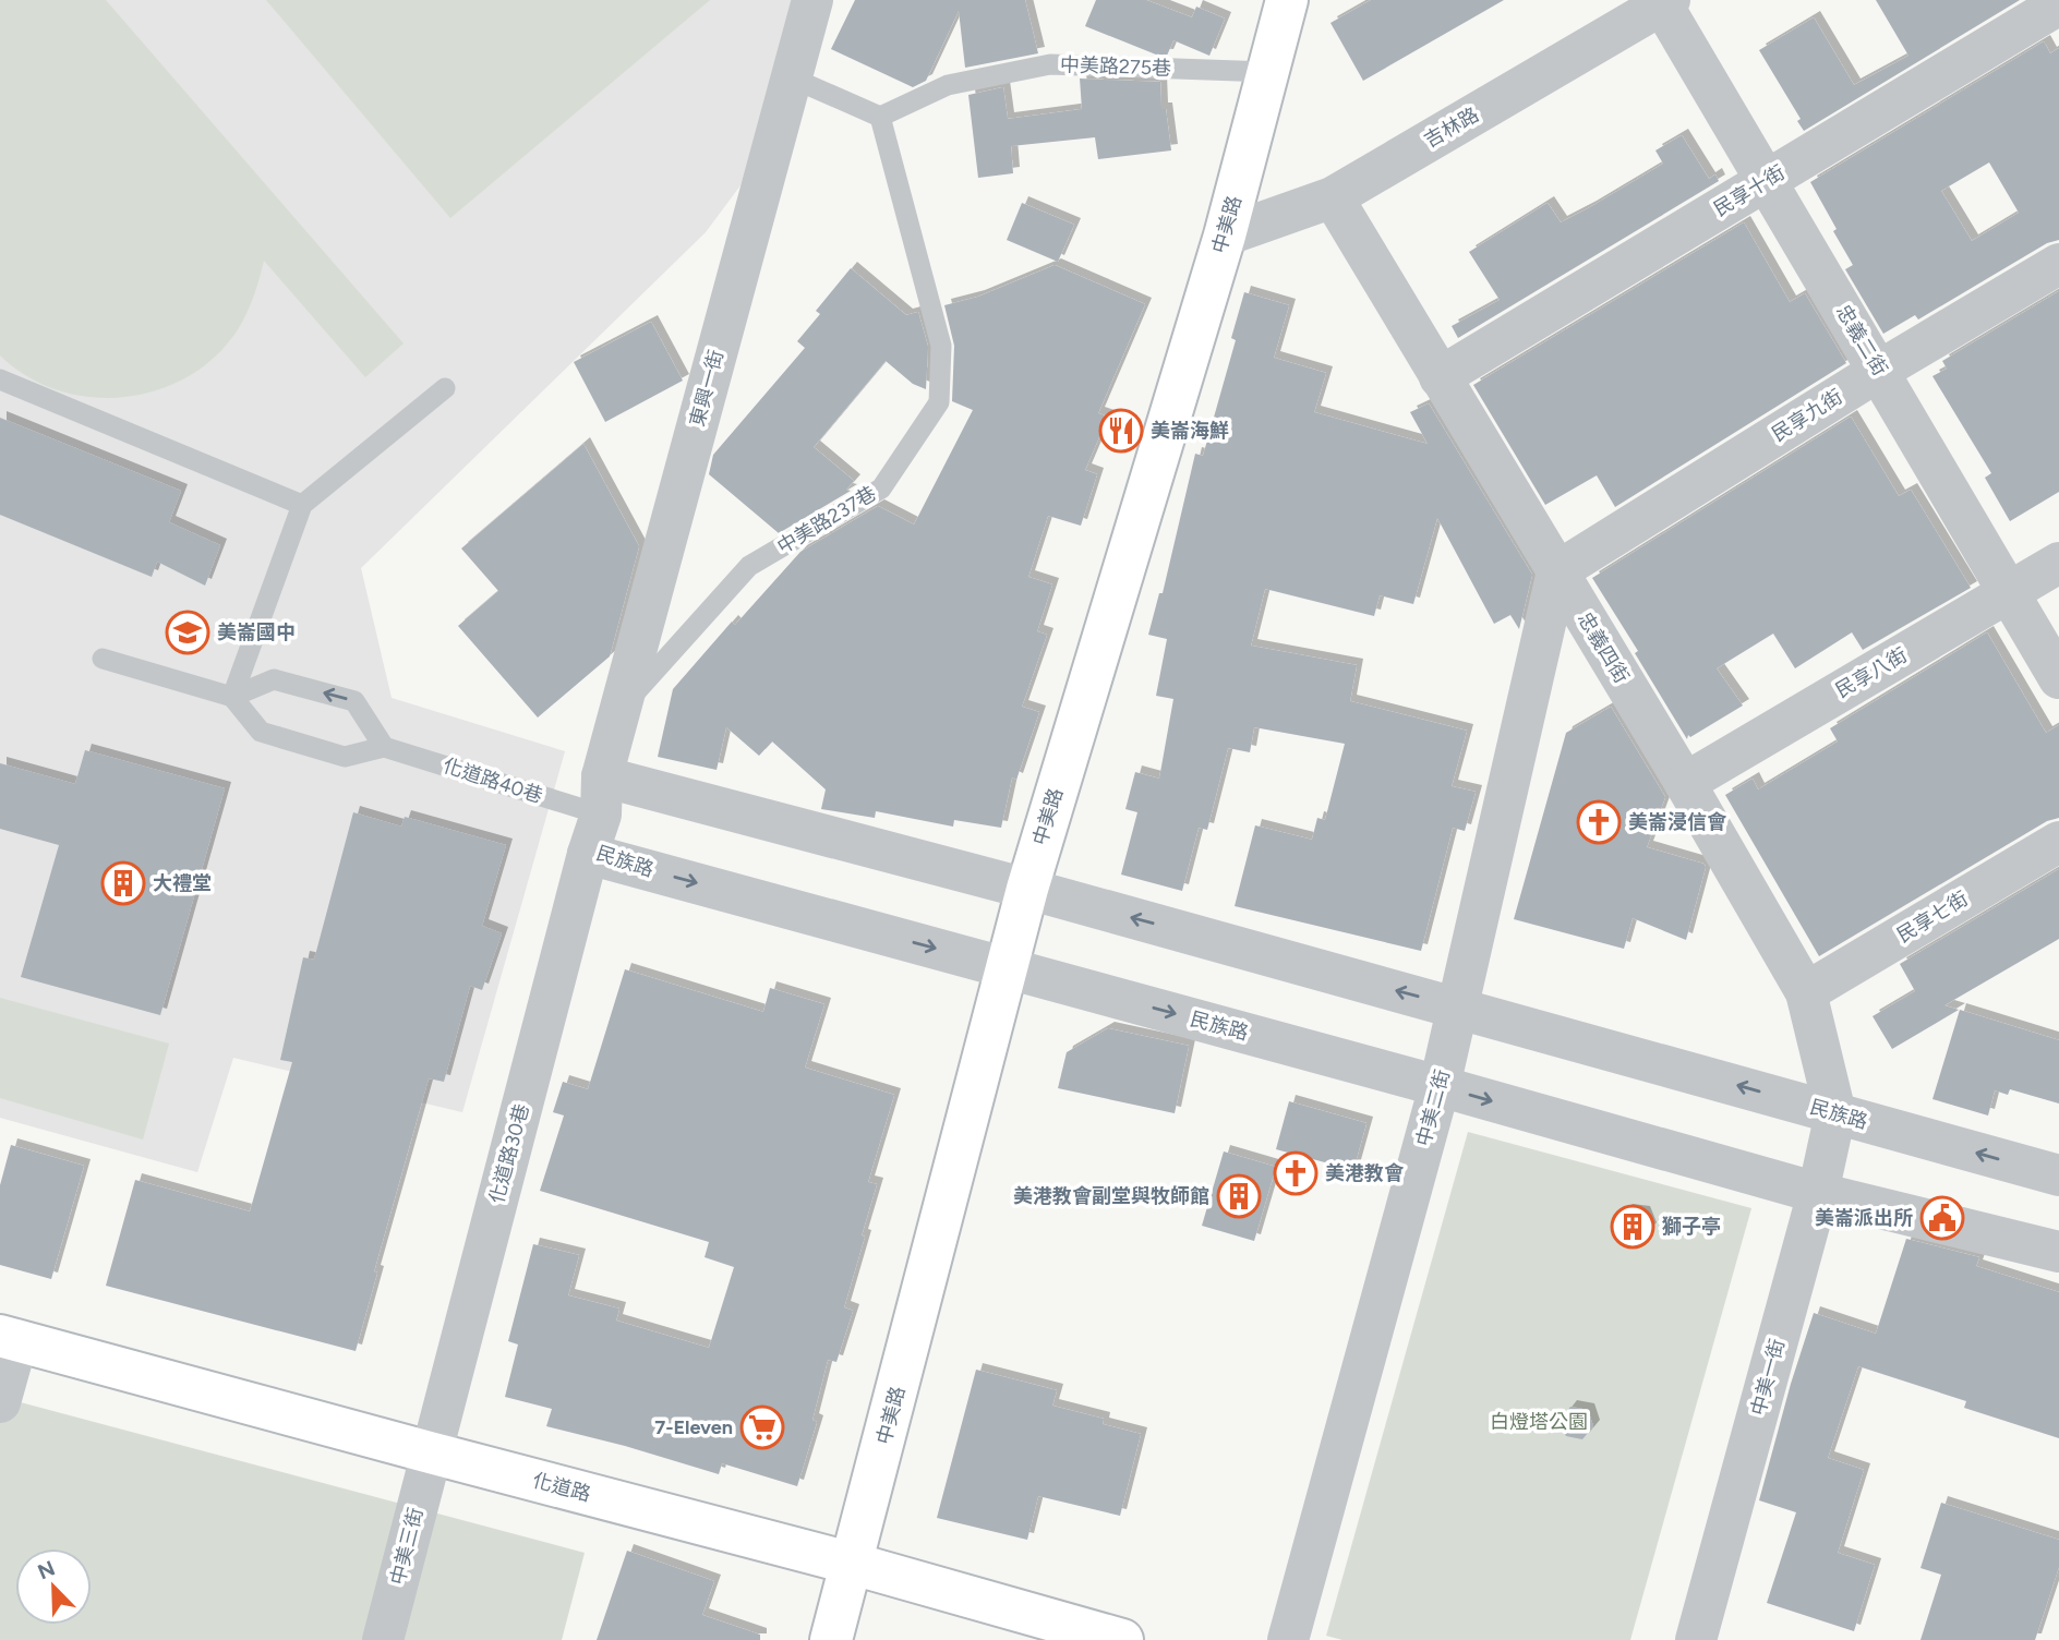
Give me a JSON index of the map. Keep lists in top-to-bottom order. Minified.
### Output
{"streets":{"street":["吉林路","民享十街","中美路","忠義二街","東興一街","民享九街","忠義四街","民享八街","民族路","民享七街","中美二街","化道路30巷","中美一街","化道路","中美三街"],"lane":["中美路275巷","中美路237巷","化道路40巷"]},"crossings":[["中美路275巷","中美路"],["中美路275巷","中美路237巷"],["吉林路","中美路"],["吉林路","忠義二街"],["吉林路","忠義四街"],["民享十街","忠義二街"],["民享十街","忠義四街"],["中美路","民族路"],["中美路","化道路"],["忠義二街","民享九街"],["忠義二街","民享八街"],["東興一街","中美路237巷"],["東興一街","化道路40巷"],["東興一街","民族路"],["民享九街","忠義四街"],["民享九街","中美二街"],["忠義四街","民享八街"],["忠義四街","民族路"],["忠義四街","民享七街"],["忠義四街","中美二街"],["忠義四街","中美一街"],["化道路40巷","民族路"],["民族路","中美二街"],["民族路","化道路30巷"],["民族路","中美一街"],["化道路30巷","化道路"],["化道路30巷","中美三街"],["化道路","中美三街"]],"parks":["白燈塔公園"],"places":{"restaurant":["美崙海鮮"],"school or university":["美崙國中"],"church":["美崙浸信會","美港教會"],"building":["大禮堂","美港教會副堂與牧師館","獅子亭"],"public building":["美崙派出所"],"supermarket":["7-Eleven"]},"north":"top left"}
